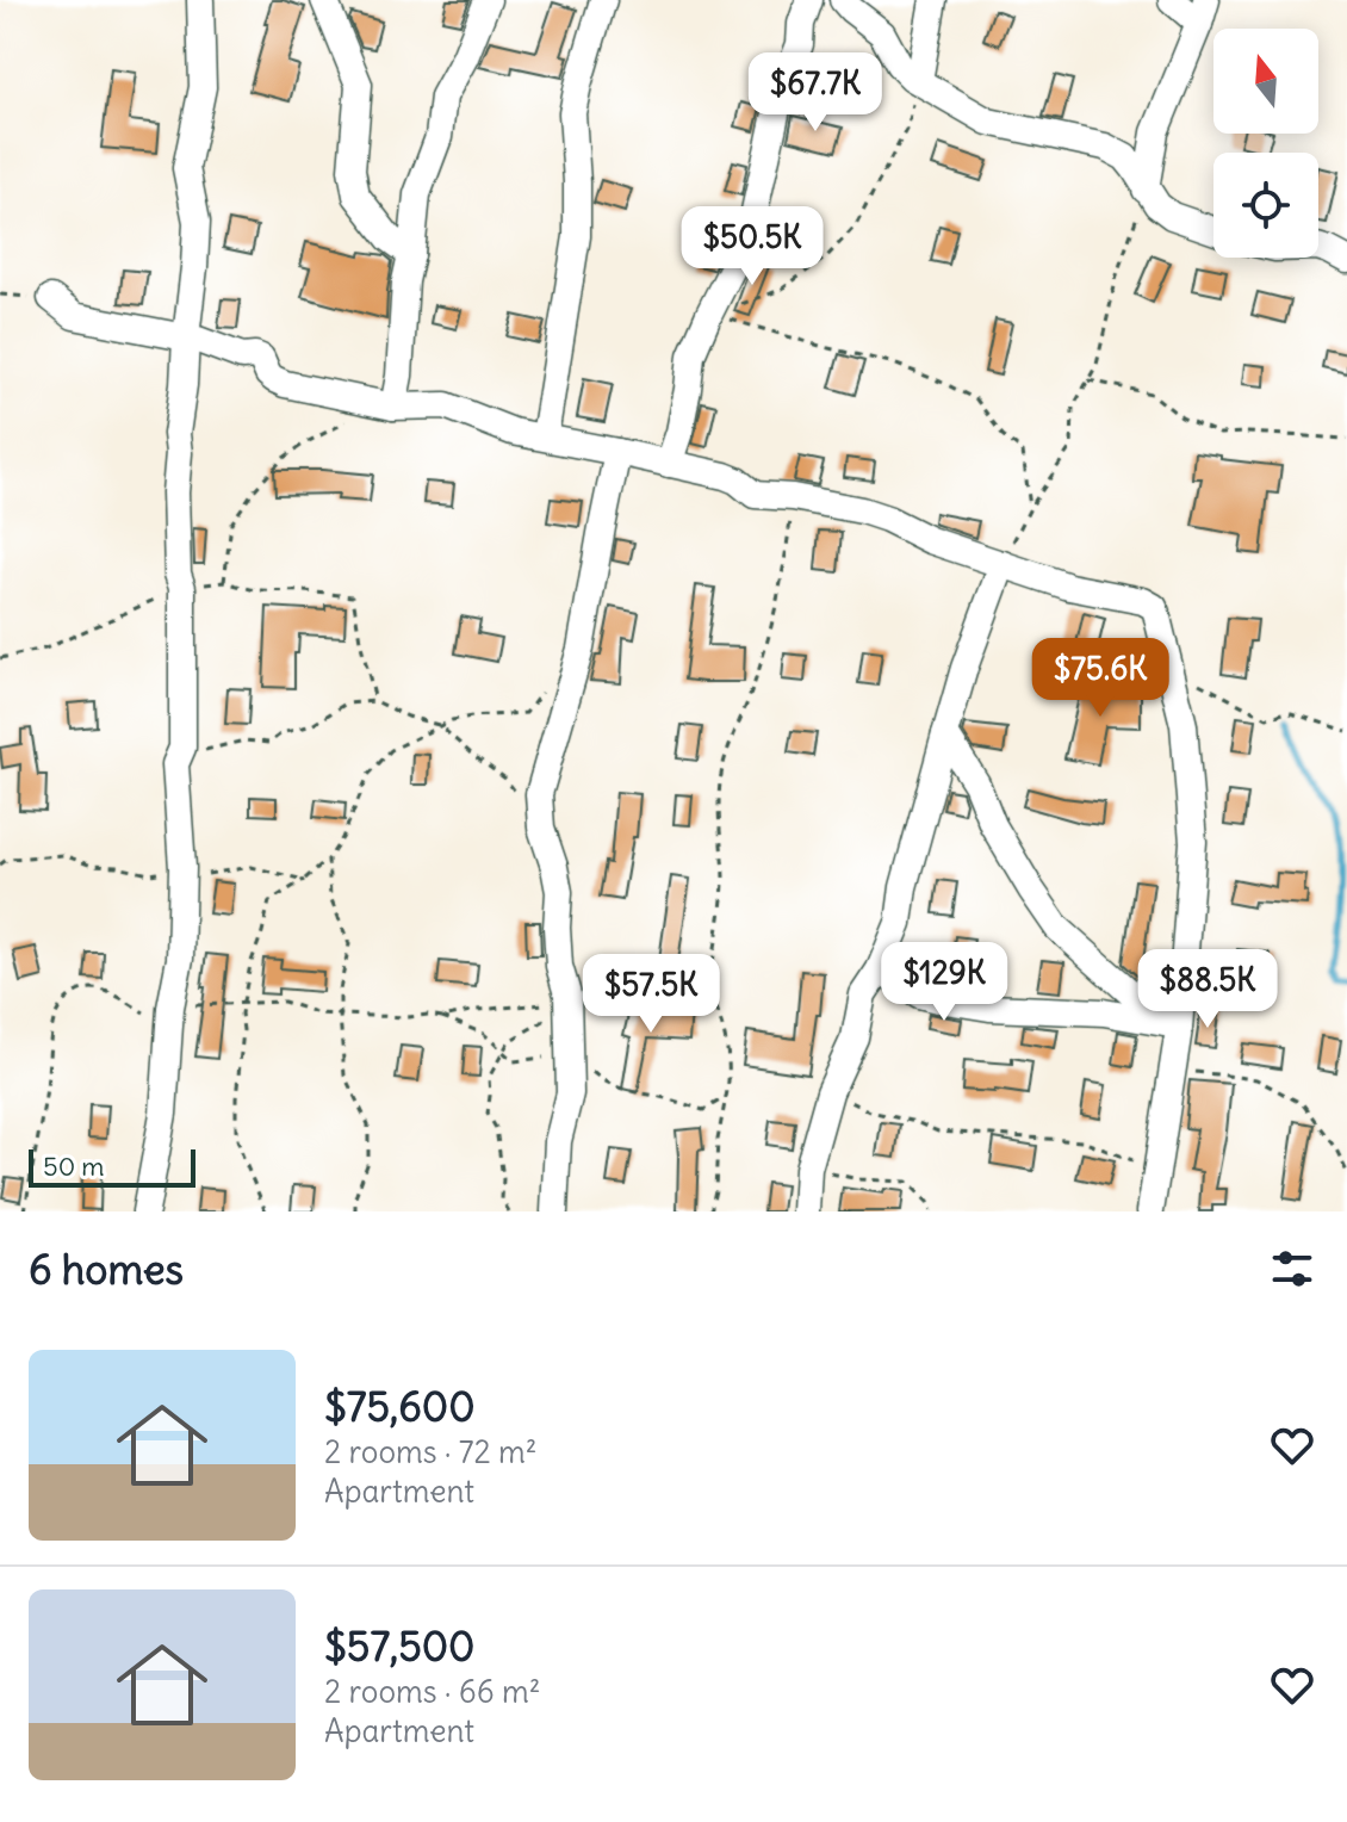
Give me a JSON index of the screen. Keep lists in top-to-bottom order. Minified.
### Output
{"scale_bar":"50 m","north":"top","page":{"price":["$67.7K","$50.5K","$75.6K","$129K","$88.5K","$57.5K"],"scale":"50 m","heading":"6 homes","list":[{"name":"$75,600","note":"2 rooms · 72 m² · Apartment"},{"name":"$57,500","note":"2 rooms · 66 m² · Apartment"}]}}
